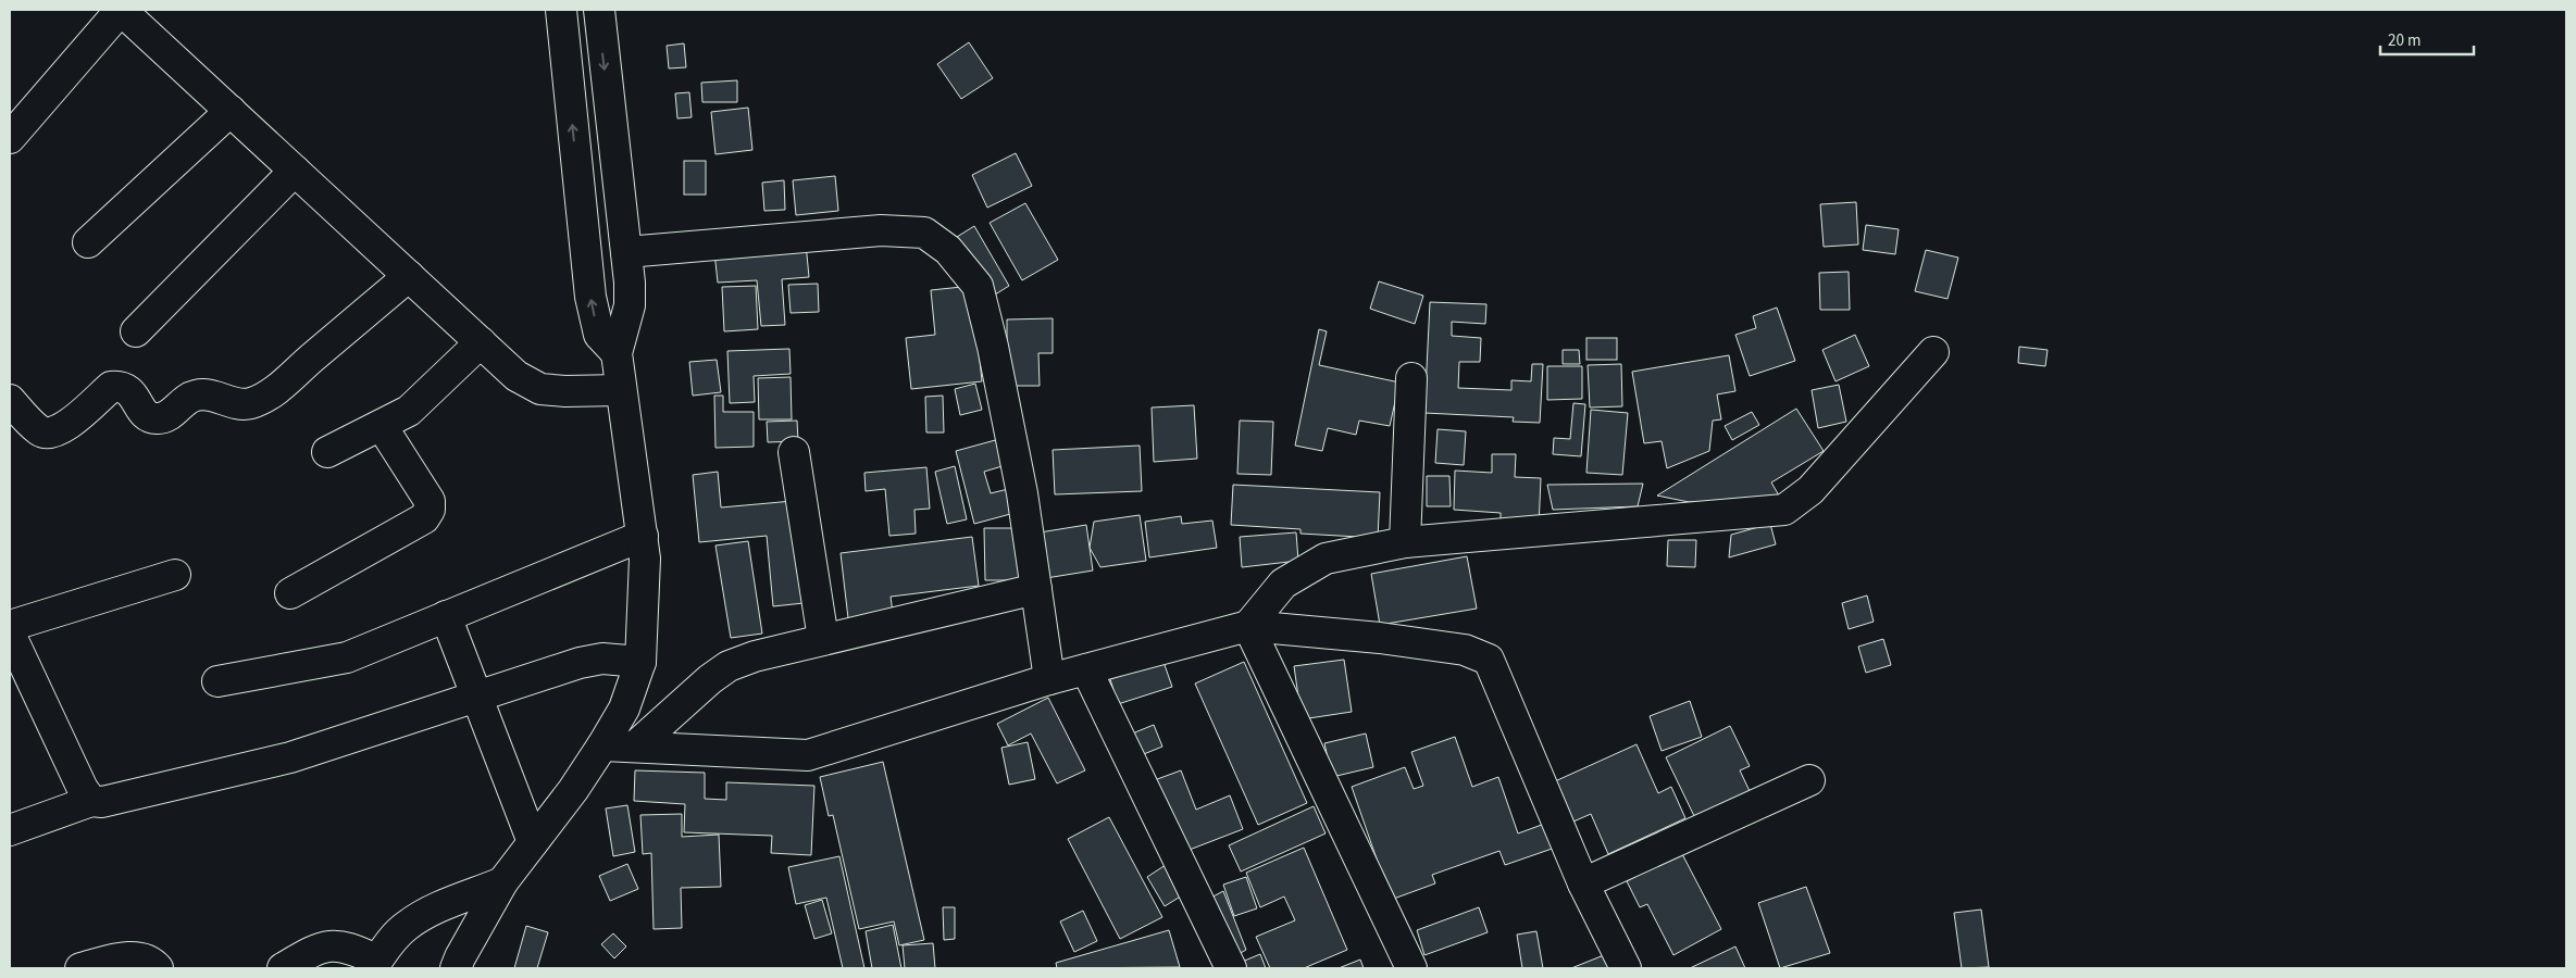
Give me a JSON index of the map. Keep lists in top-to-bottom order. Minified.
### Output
{"scale_bar":"20 m"}
